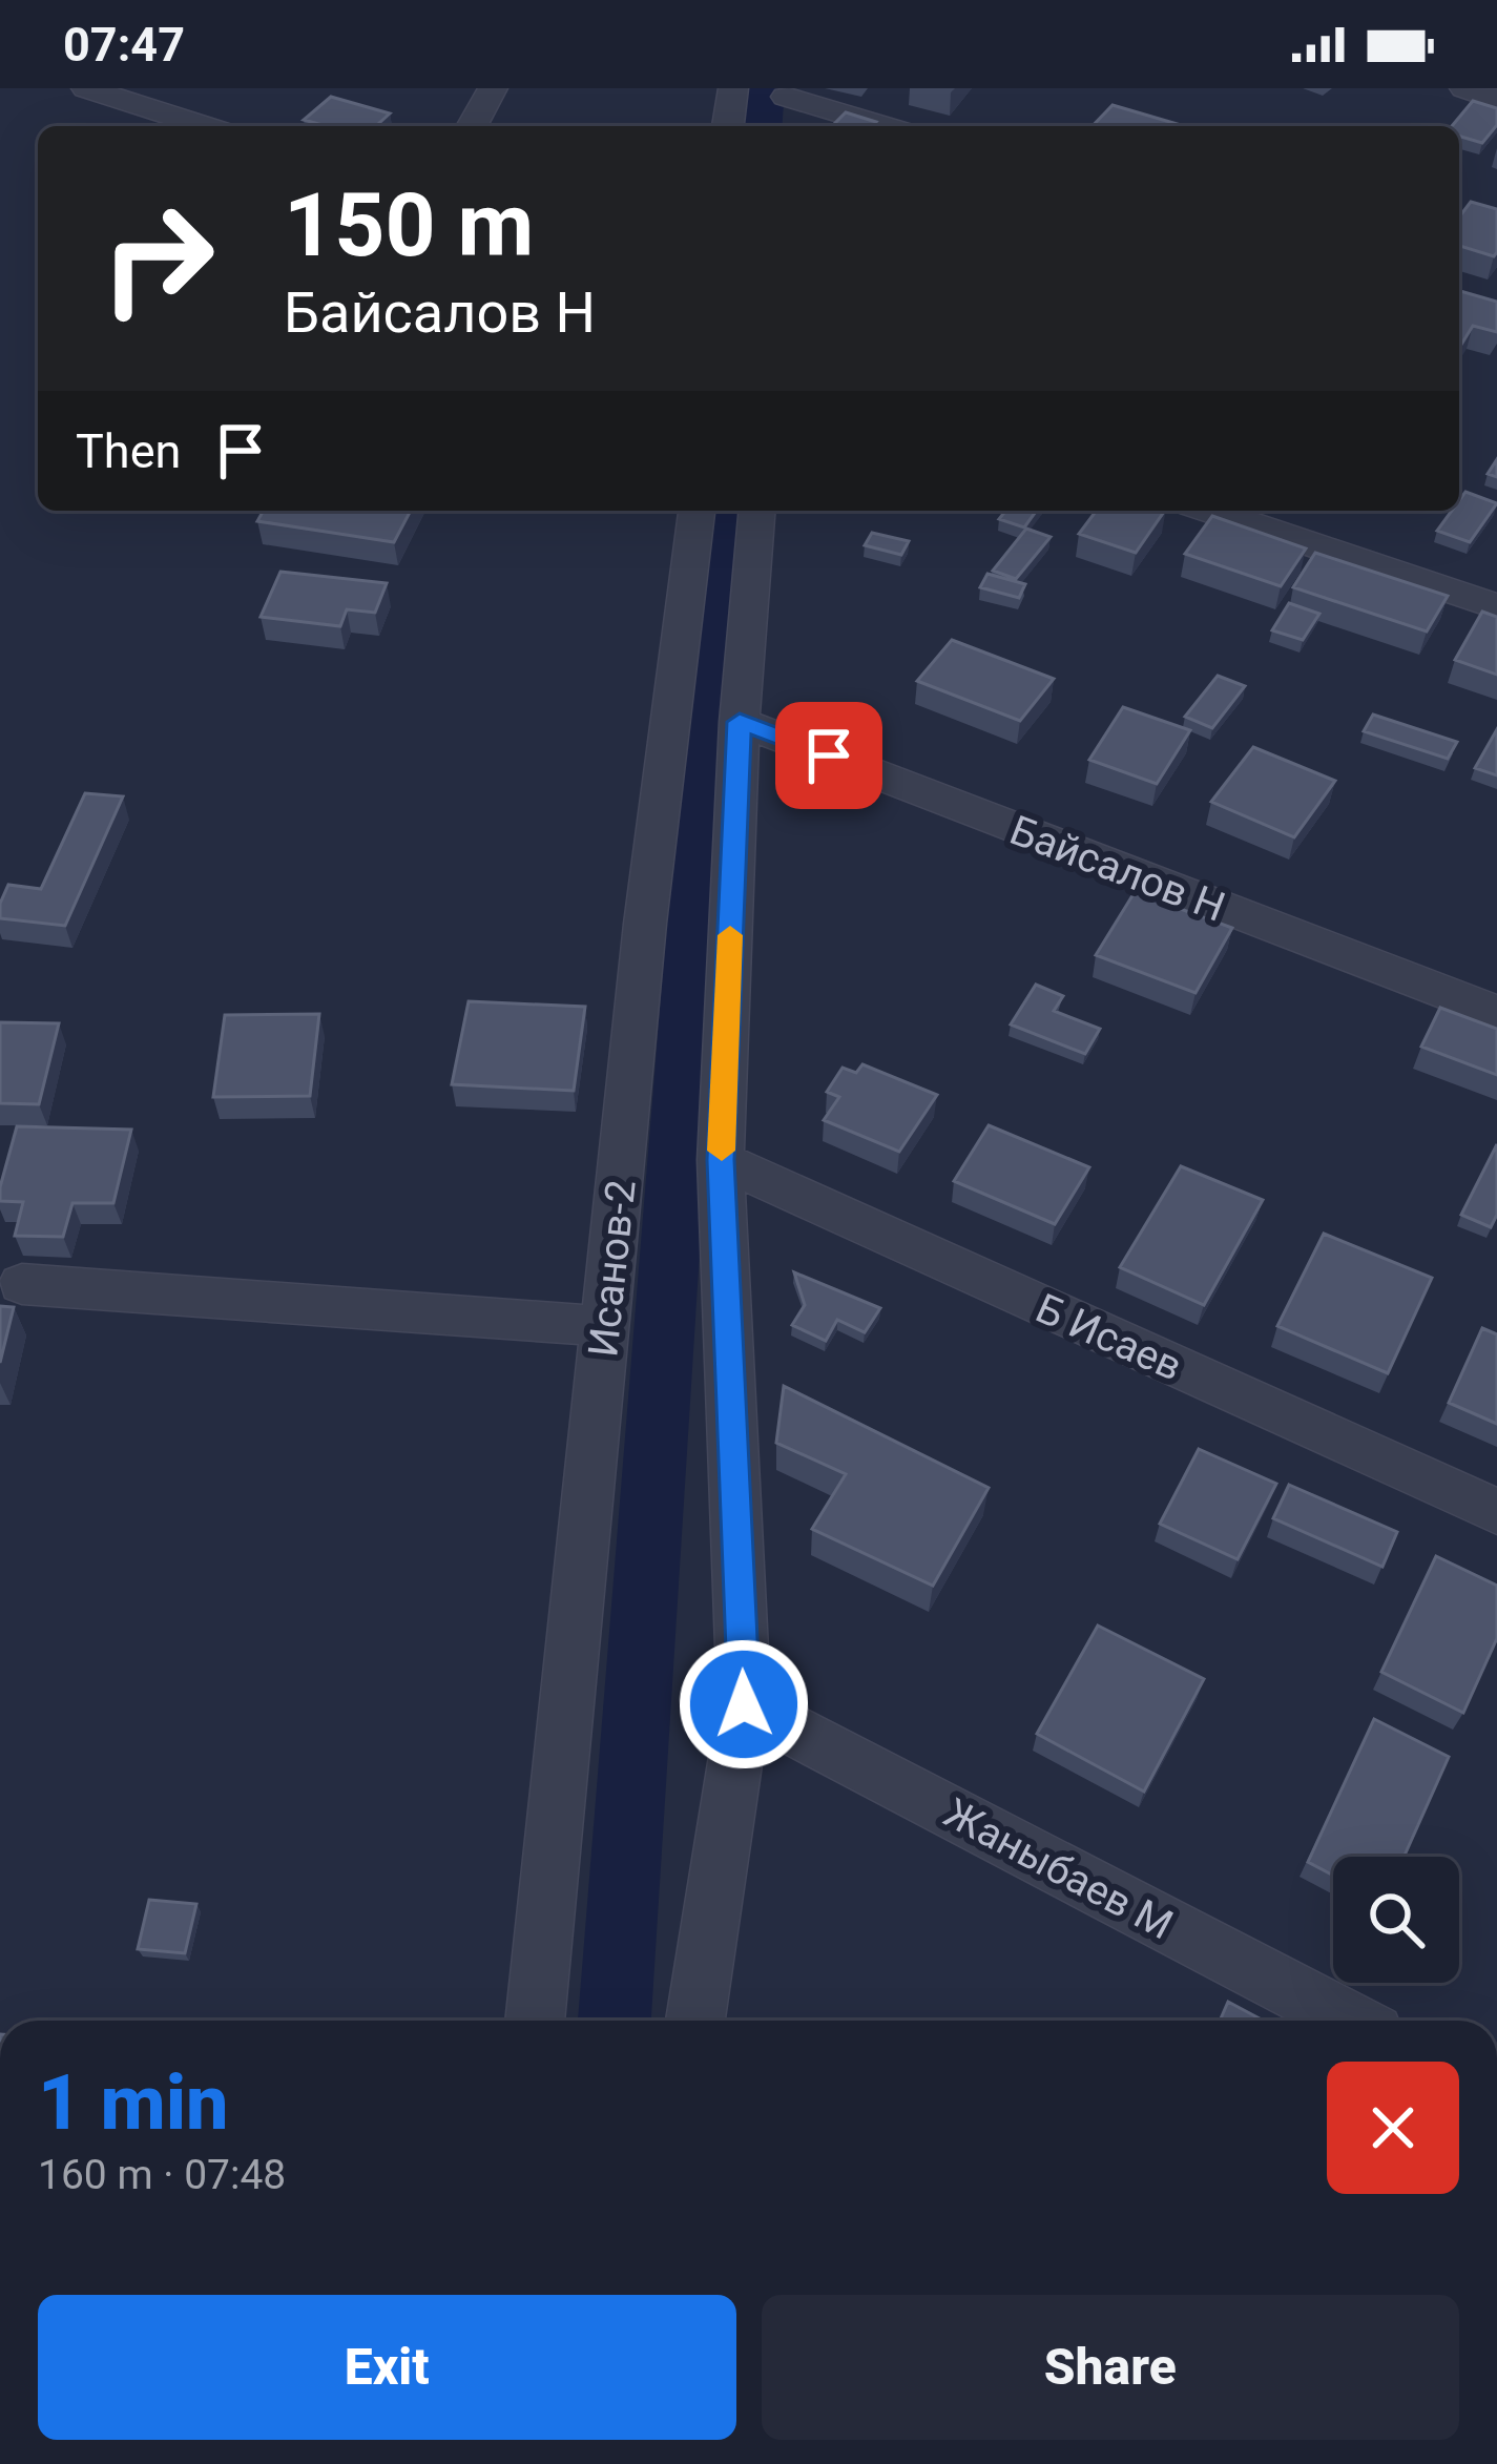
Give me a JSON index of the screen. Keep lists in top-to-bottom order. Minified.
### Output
{"streets":{"street":["Байсалов Н","Исанов-2","Б Исаев","Жаныбаев М"]},"page":{"status":"07:47","turn":["150 m","Байсалов Н"],"then":"Then","heading":["1 min","160 m · 07:48"],"buttons":["Exit","Share"]}}
